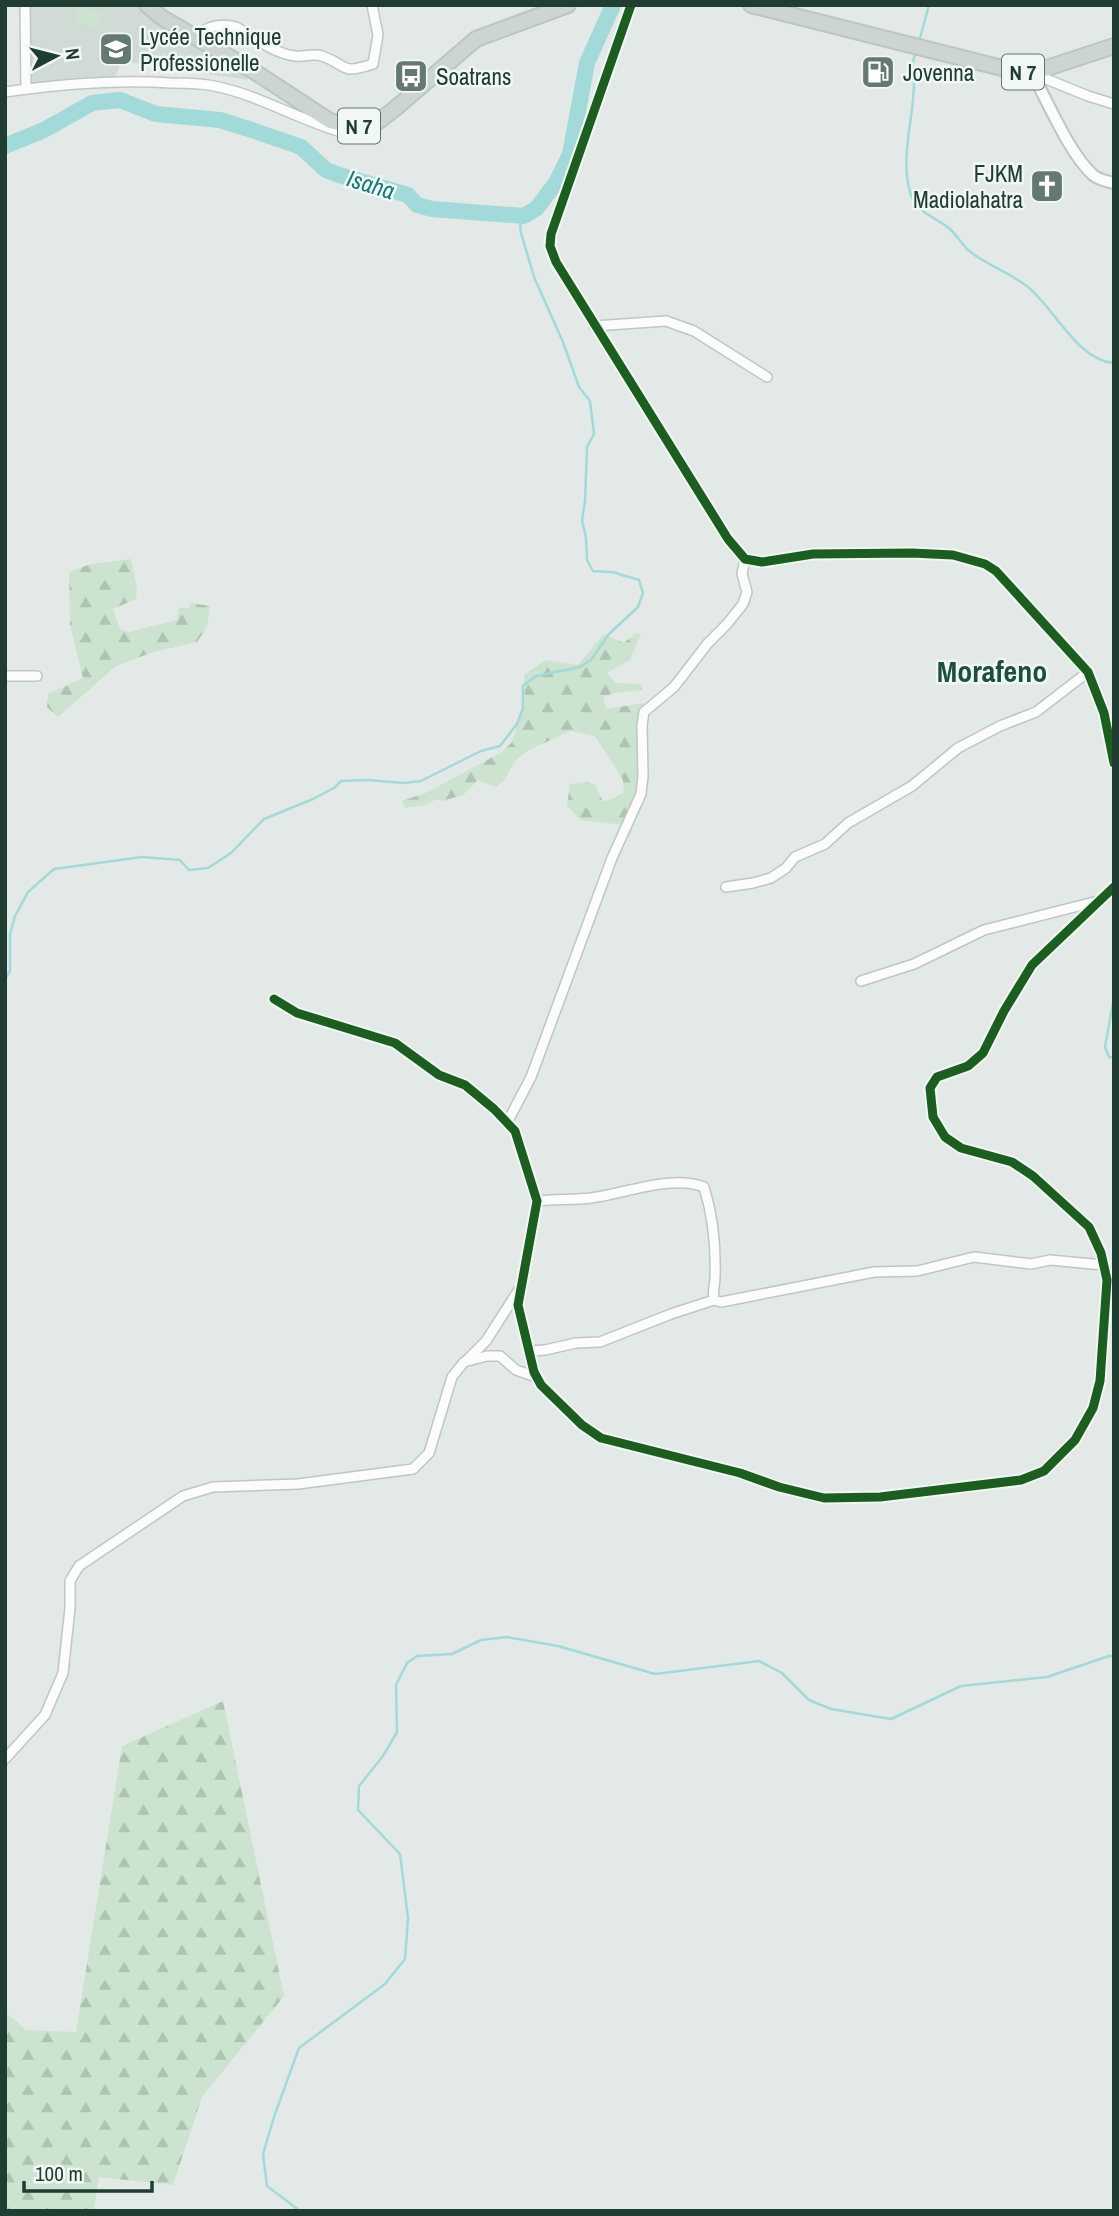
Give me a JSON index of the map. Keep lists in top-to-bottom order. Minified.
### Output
{"streets":{"main road":["N 7"]},"districts":["Morafeno"],"water":["Isaha"],"places":{"school or university":["Lycée Technique Professionelle"],"fuel station":["Jovenna"],"bus stop":["Soatrans"],"church":["FJKM Madiolahatra"]},"scale_bar":"100 m","north":"right"}
